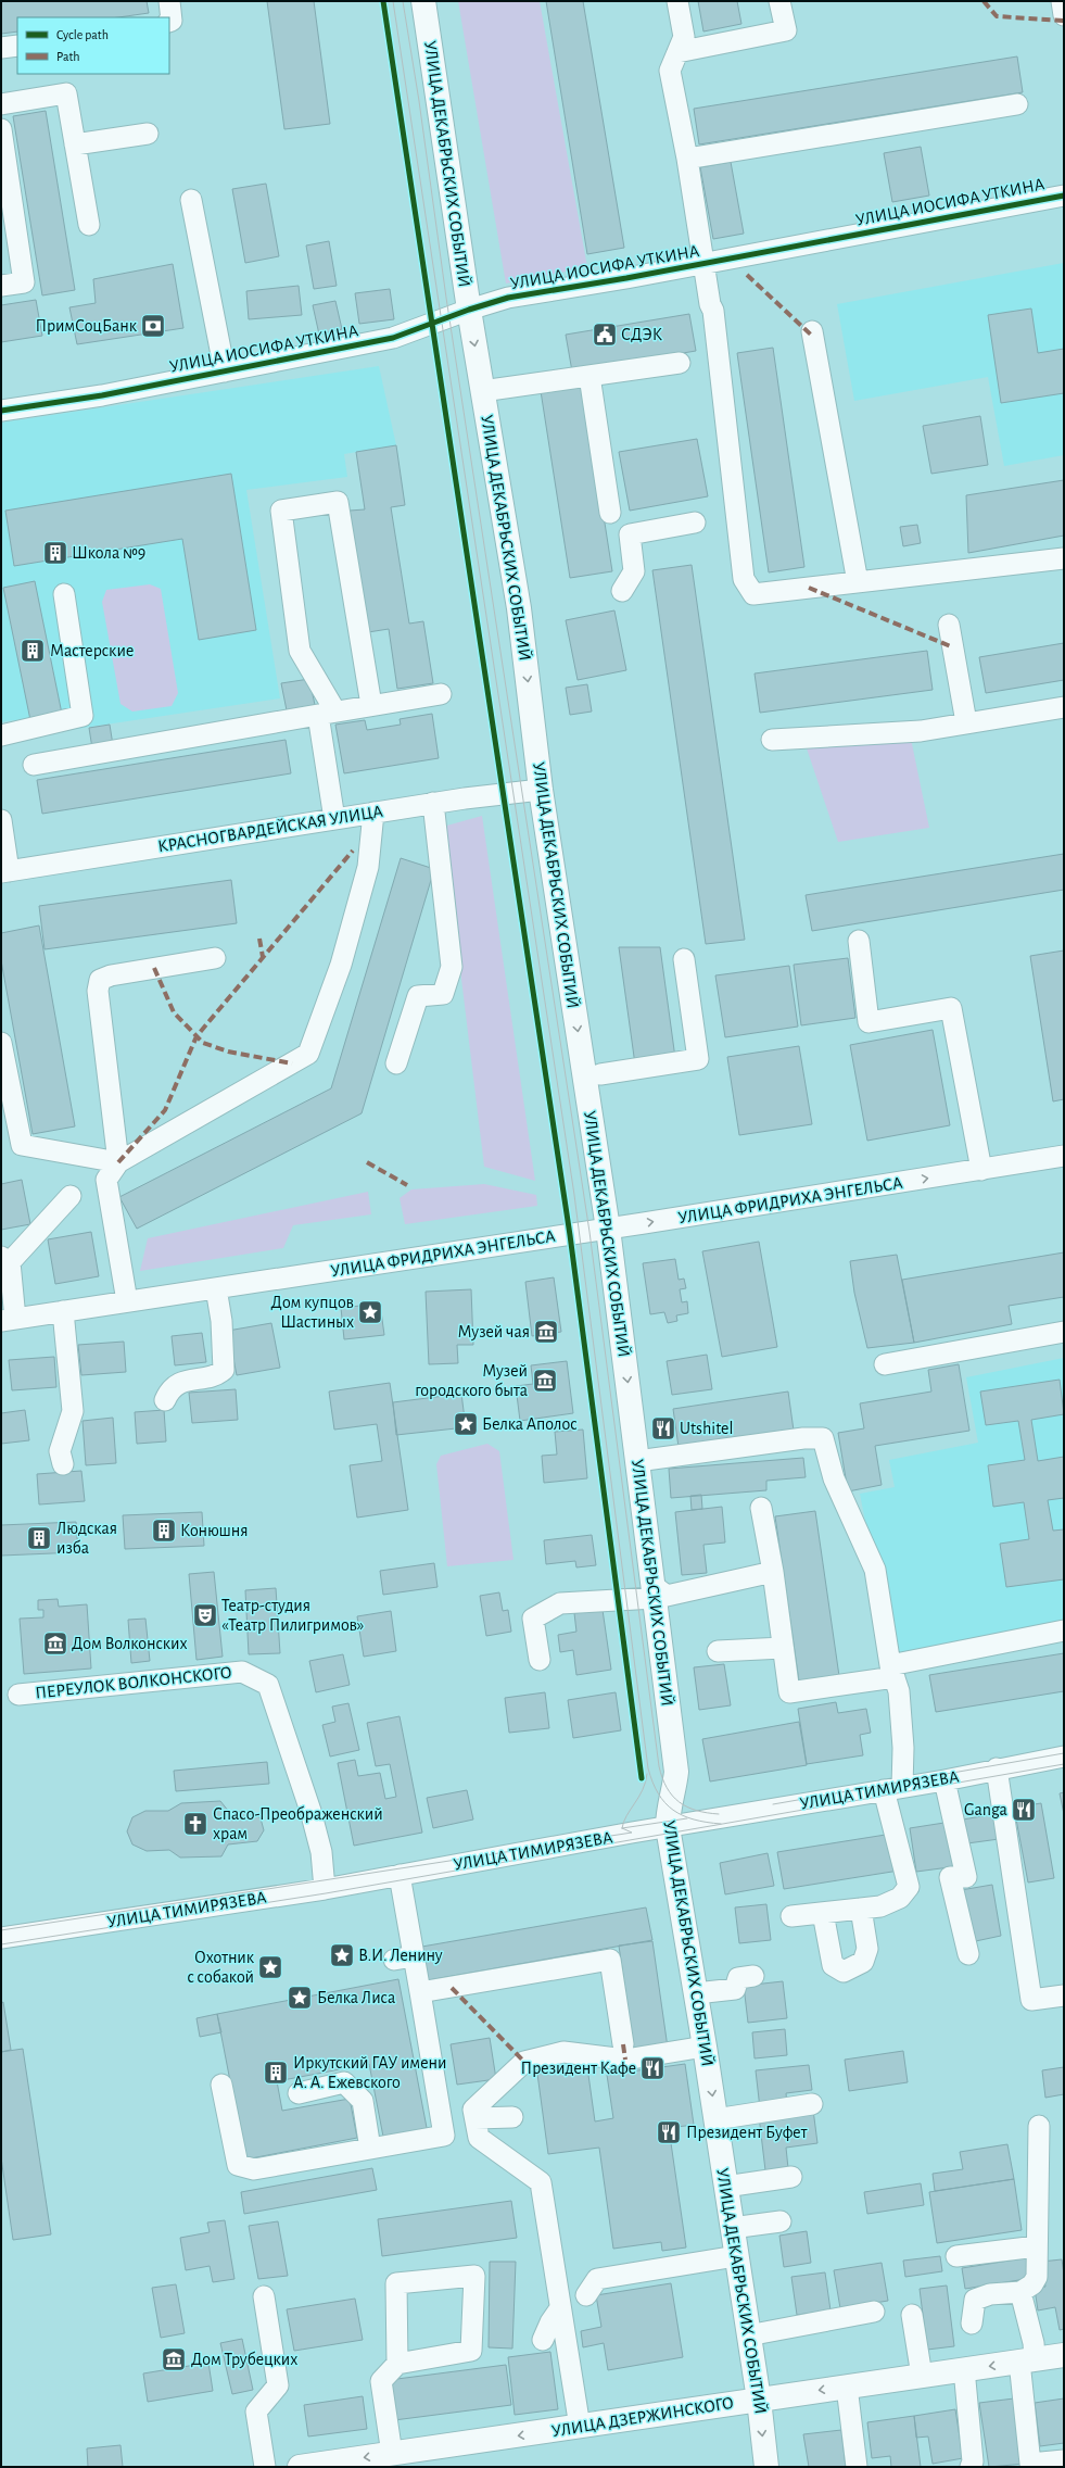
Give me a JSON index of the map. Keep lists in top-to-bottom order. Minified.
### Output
{"streets":{"main road":["УЛИЦА ДЕКАБРЬСКИХ СОБЫТИЙ","УЛИЦА ДЗЕРЖИНСКОГО"],"street":["УЛИЦА ИОСИФА УТКИНА","КРАСНОГВАРДЕЙСКАЯ УЛИЦА","УЛИЦА ФРИДРИХА ЭНГЕЛЬСА","ПЕРЕУЛОК ВОЛКОНСКОГО","УЛИЦА ТИМИРЯЗЕВА"]},"crossings":[["УЛИЦА ДЕКАБРЬСКИХ СОБЫТИЙ","УЛИЦА ИОСИФА УТКИНА"],["УЛИЦА ДЕКАБРЬСКИХ СОБЫТИЙ","КРАСНОГВАРДЕЙСКАЯ УЛИЦА"],["УЛИЦА ДЕКАБРЬСКИХ СОБЫТИЙ","УЛИЦА ФРИДРИХА ЭНГЕЛЬСА"],["УЛИЦА ДЕКАБРЬСКИХ СОБЫТИЙ","УЛИЦА ТИМИРЯЗЕВА"],["УЛИЦА ДЕКАБРЬСКИХ СОБЫТИЙ","УЛИЦА ДЗЕРЖИНСКОГО"],["ПЕРЕУЛОК ВОЛКОНСКОГО","УЛИЦА ТИМИРЯЗЕВА"]],"one_way":["УЛИЦА ДЕКАБРЬСКИХ СОБЫТИЙ","УЛИЦА ДЗЕРЖИНСКОГО"],"places":{"bank":["ПримСоцБанк"],"public building":["СДЭК"],"building":["Школа №9","Мастерские","Конюшня","Людская изба","Иркутский ГАУ имени А. А. Ежевского"],"place":["Дом купцов Шастиных","Белка Аполос","В.И. Ленину","Охотник с собакой","Белка Лиса"],"museum":["Музей чая","Музей городского быта","Дом Волконских","Дом Трубецких"],"restaurant":["Utshitel","Ganga","Президент Кафе","Президент Буфет"],"theatre":["Театр-студия «Театр Пилигримов»"],"church":["Спасо-Преображенский храм"]},"legend":["Cycle path","Path"]}
